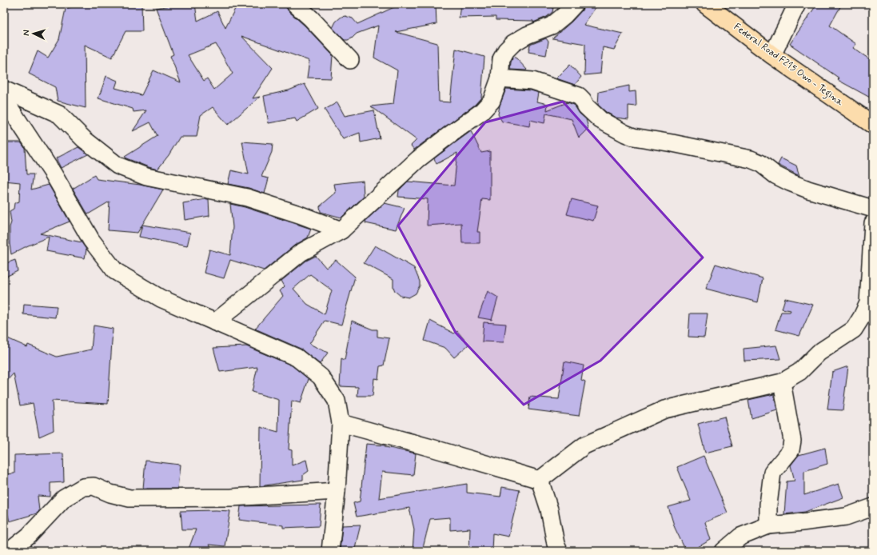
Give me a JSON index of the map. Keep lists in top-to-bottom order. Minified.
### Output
{"streets":{"main road":["Federal Road F215 Owo - Tegina"]},"north":"left"}
